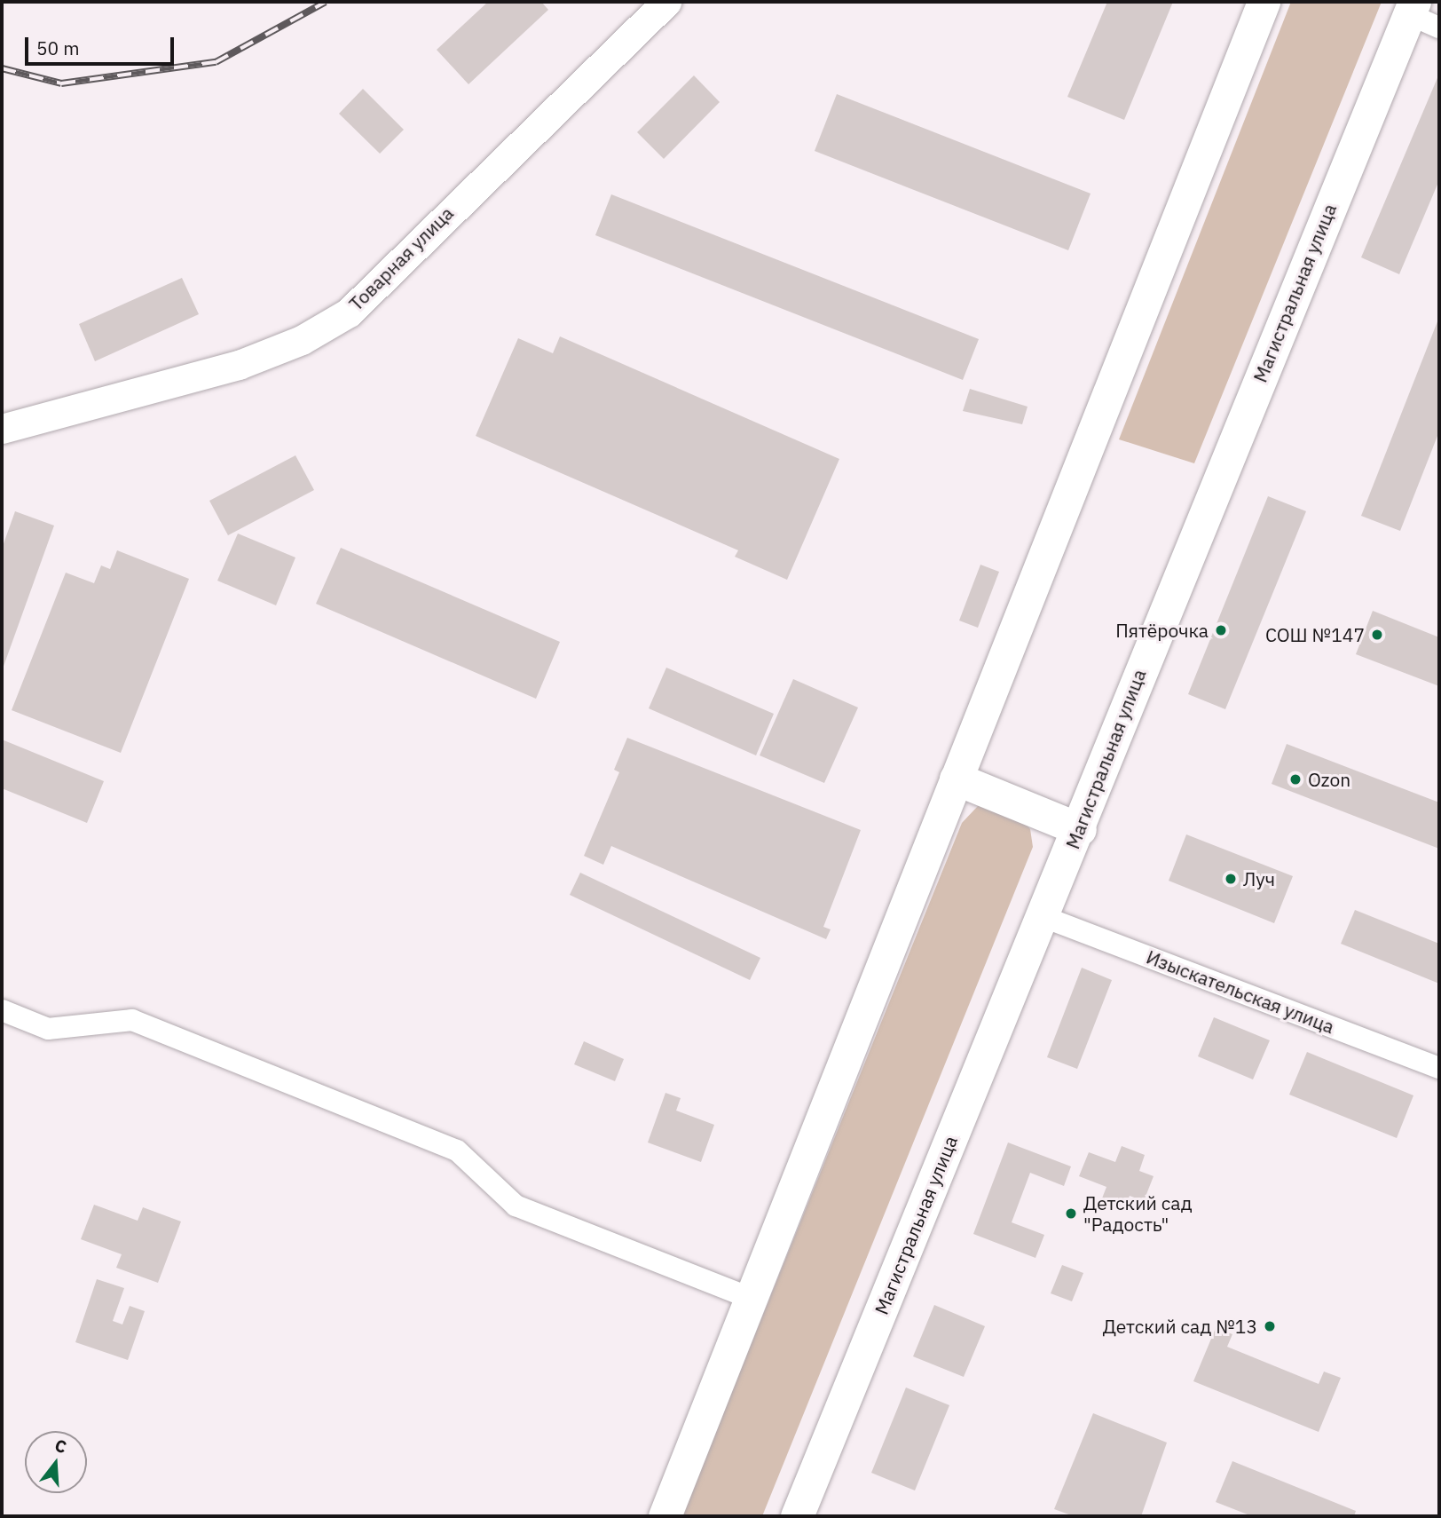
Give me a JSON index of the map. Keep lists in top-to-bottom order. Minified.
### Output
{"streets":{"main road":["Магистральная улица"],"street":["Товарная улица","Изыскательская улица"]},"crossings":[["Магистральная улица","Изыскательская улица"]],"places":["Пятёрочка","СОШ №147","Ozon","Луч","Детский сад \"Радость\"","Детский сад №13"],"scale_bar":"50 m","north":"top"}
